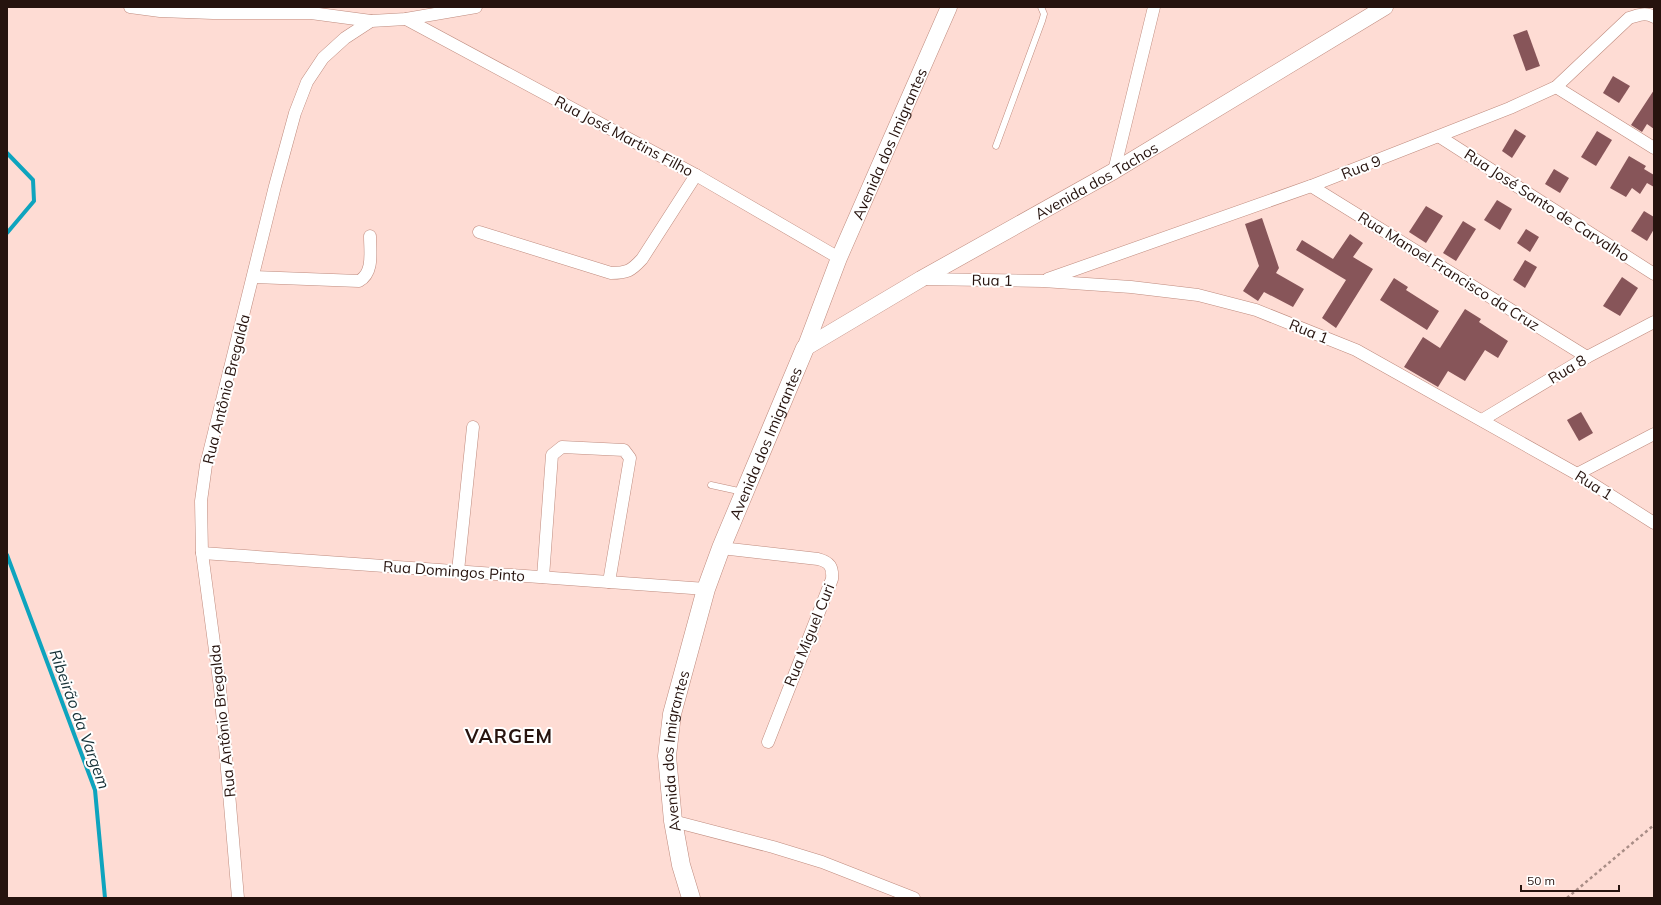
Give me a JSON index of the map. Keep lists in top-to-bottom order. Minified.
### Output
{"streets":{"main road":["Avenida dos Imigrantes"],"street":["Rua José Martins Filho","Rua 9","Avenida dos Tachos","Rua José Santo de Carvalho","Rua Manoel Francisco da Cruz","Rua 1","Rua 8","Rua Antônio Bregalda","Rua Domingos Pinto","Rua Miguel Curi"]},"crossings":[["Rua José Martins Filho","Avenida dos Imigrantes"],["Rua José Martins Filho","Rua Antônio Bregalda"],["Avenida dos Imigrantes","Avenida dos Tachos"],["Avenida dos Imigrantes","Rua Domingos Pinto"],["Avenida dos Imigrantes","Rua Miguel Curi"],["Rua 9","Rua José Santo de Carvalho"],["Rua 9","Rua Manoel Francisco da Cruz"],["Rua 9","Rua 1"],["Avenida dos Tachos","Rua 1"],["Rua Manoel Francisco da Cruz","Rua 8"],["Rua 1","Rua 8"],["Rua Antônio Bregalda","Rua Domingos Pinto"]],"districts":["VARGEM"],"water":["Ribeirão da Vargem"],"scale_bar":"50 m"}
